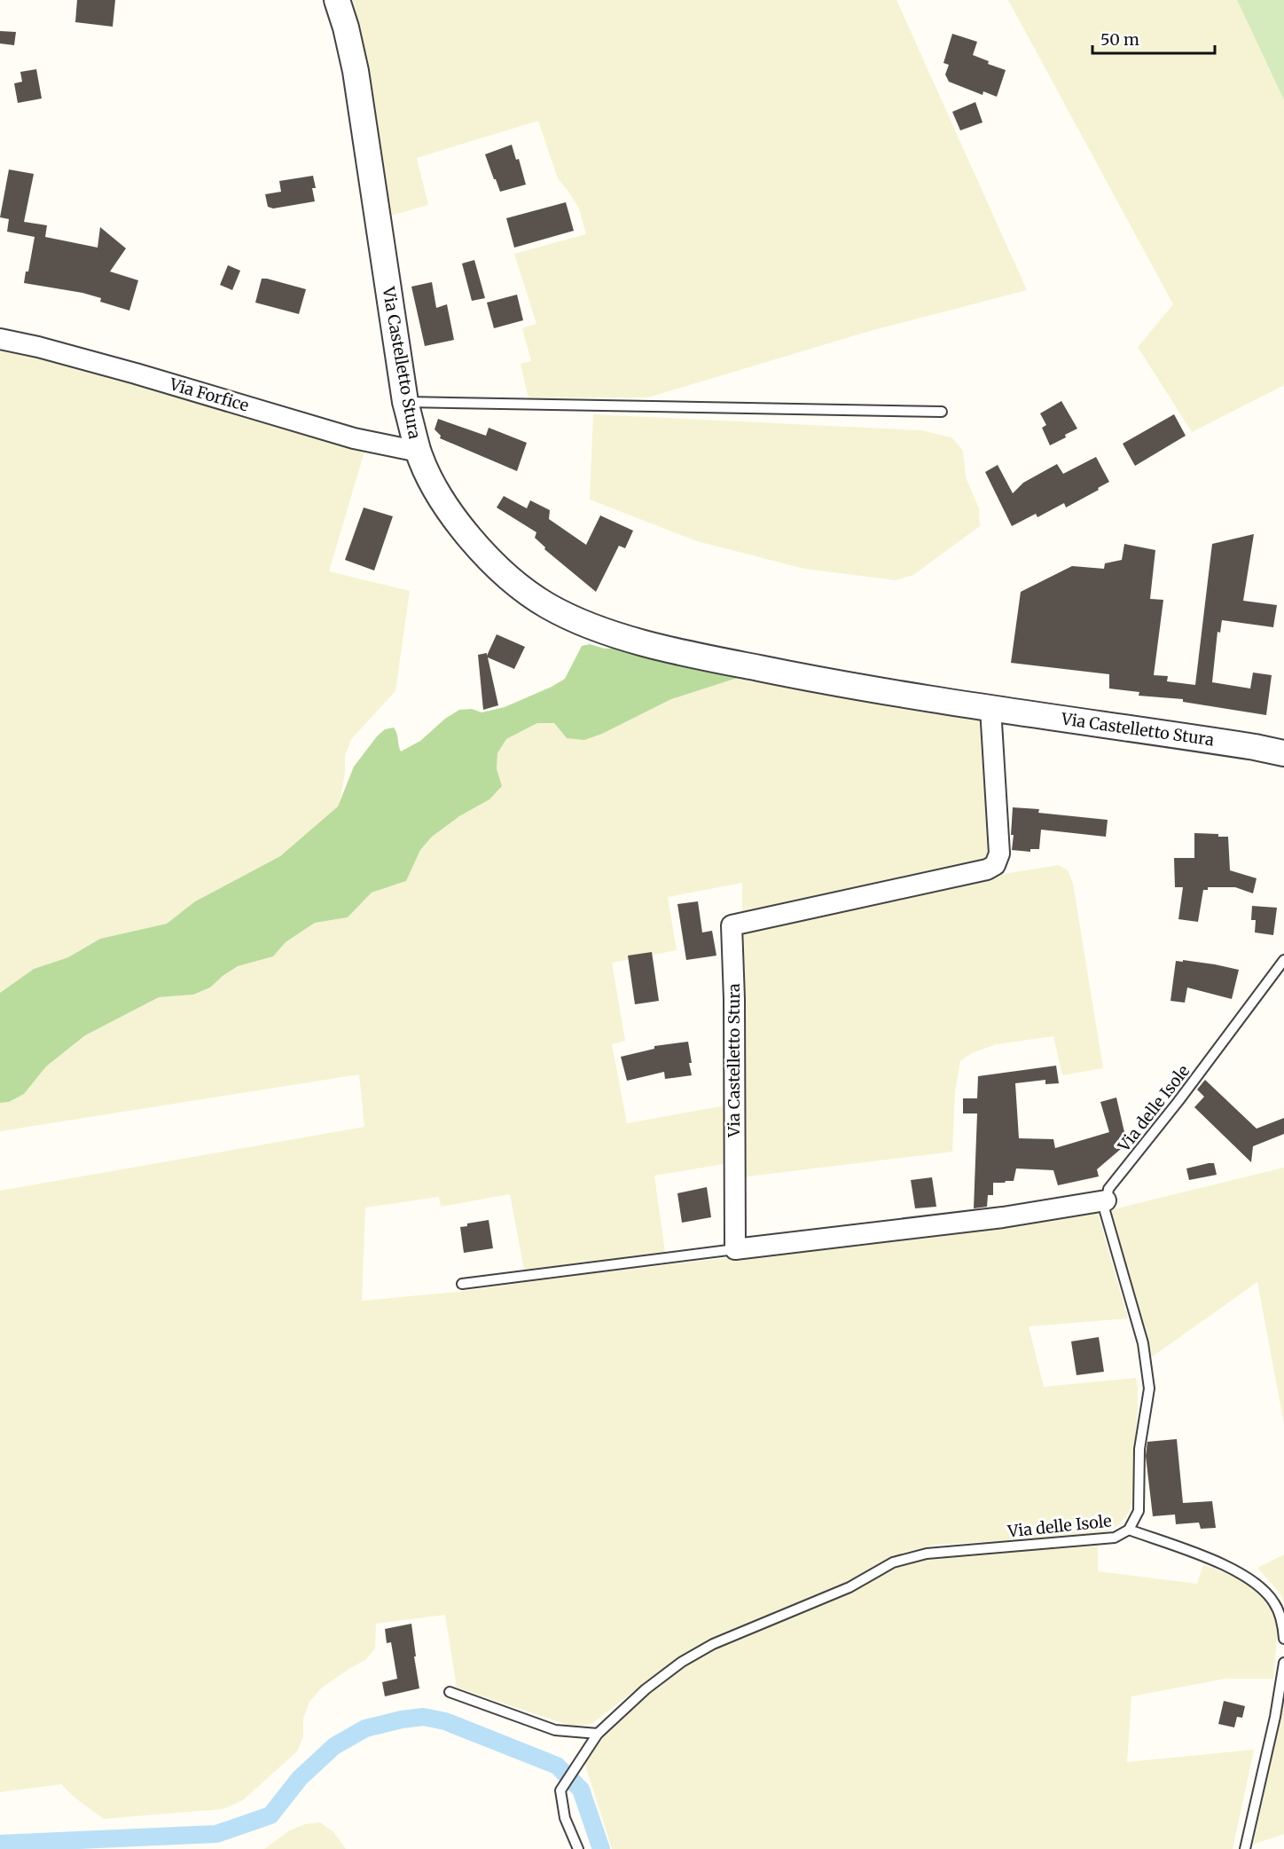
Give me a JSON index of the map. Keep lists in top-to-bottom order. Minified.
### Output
{"streets":{"street":["Via Castelletto Stura","Via Forfice"],"lane":["Via delle Isole"]},"crossings":[["Via Castelletto Stura","Via Forfice"]],"scale_bar":"50 m"}
